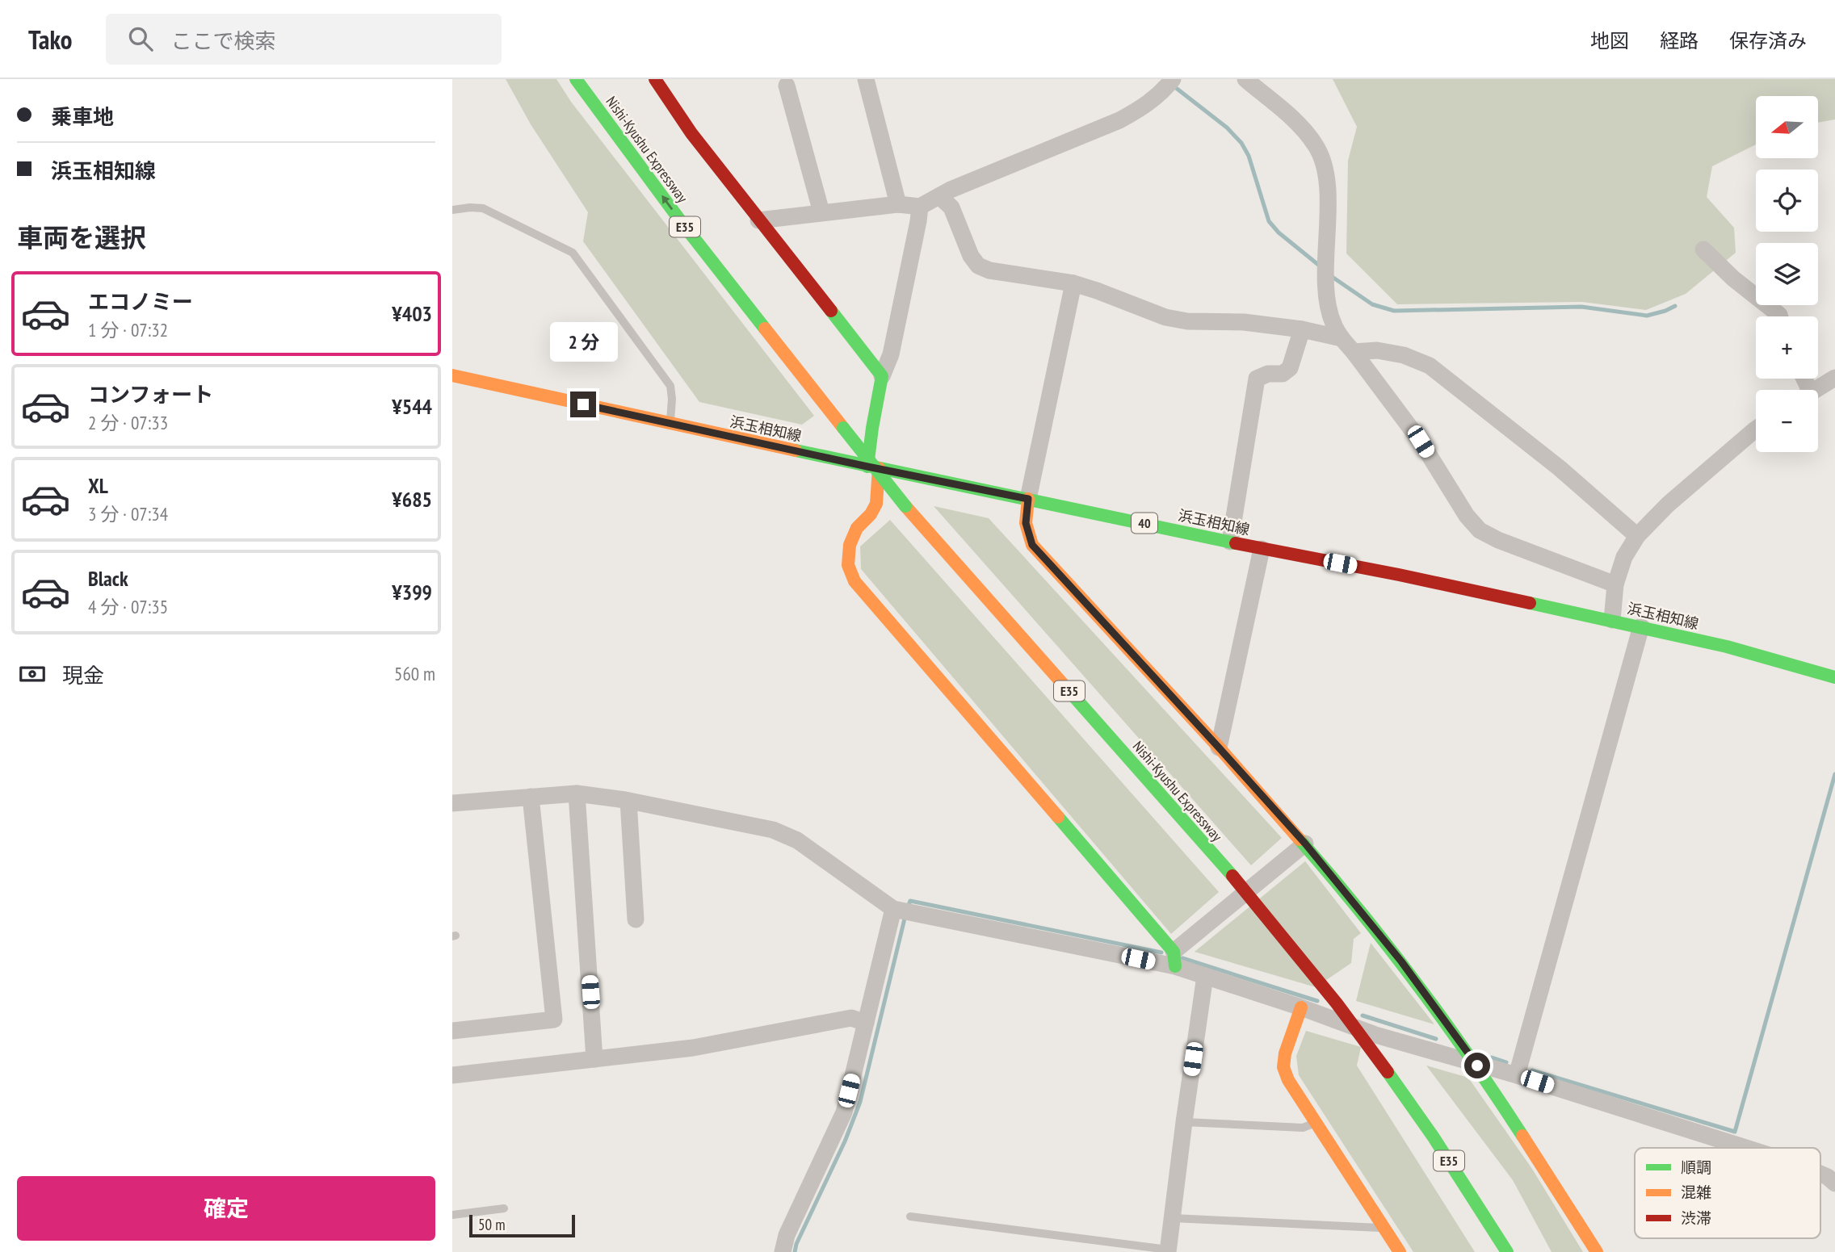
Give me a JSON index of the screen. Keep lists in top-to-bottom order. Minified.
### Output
{"streets":{"main road":["Nishi-Kyushu Expressway","E35","浜玉相知線","40"]},"legend":["順調","混雑","渋滞"],"scale_bar":"50 m","north":"left","page":{"header":"Tako","search":"ここで検索","nav":["地図","経路","保存済み"],"banner":["乗車地","浜玉相知線"],"map_buttons":["+","−"],"heading":"車両を選択","list":[{"name":"エコノミー","note":"1 分 · 07:32","value":"¥403"},{"name":"コンフォート","note":"2 分 · 07:33","value":"¥544"},{"name":"XL","note":"3 分 · 07:34","value":"¥685"},{"name":"Black","note":"4 分 · 07:35","value":"¥399"}],"bubble":"2 分","pay":["現金","560 m"],"buttons":"確定","scale":"50 m"}}
